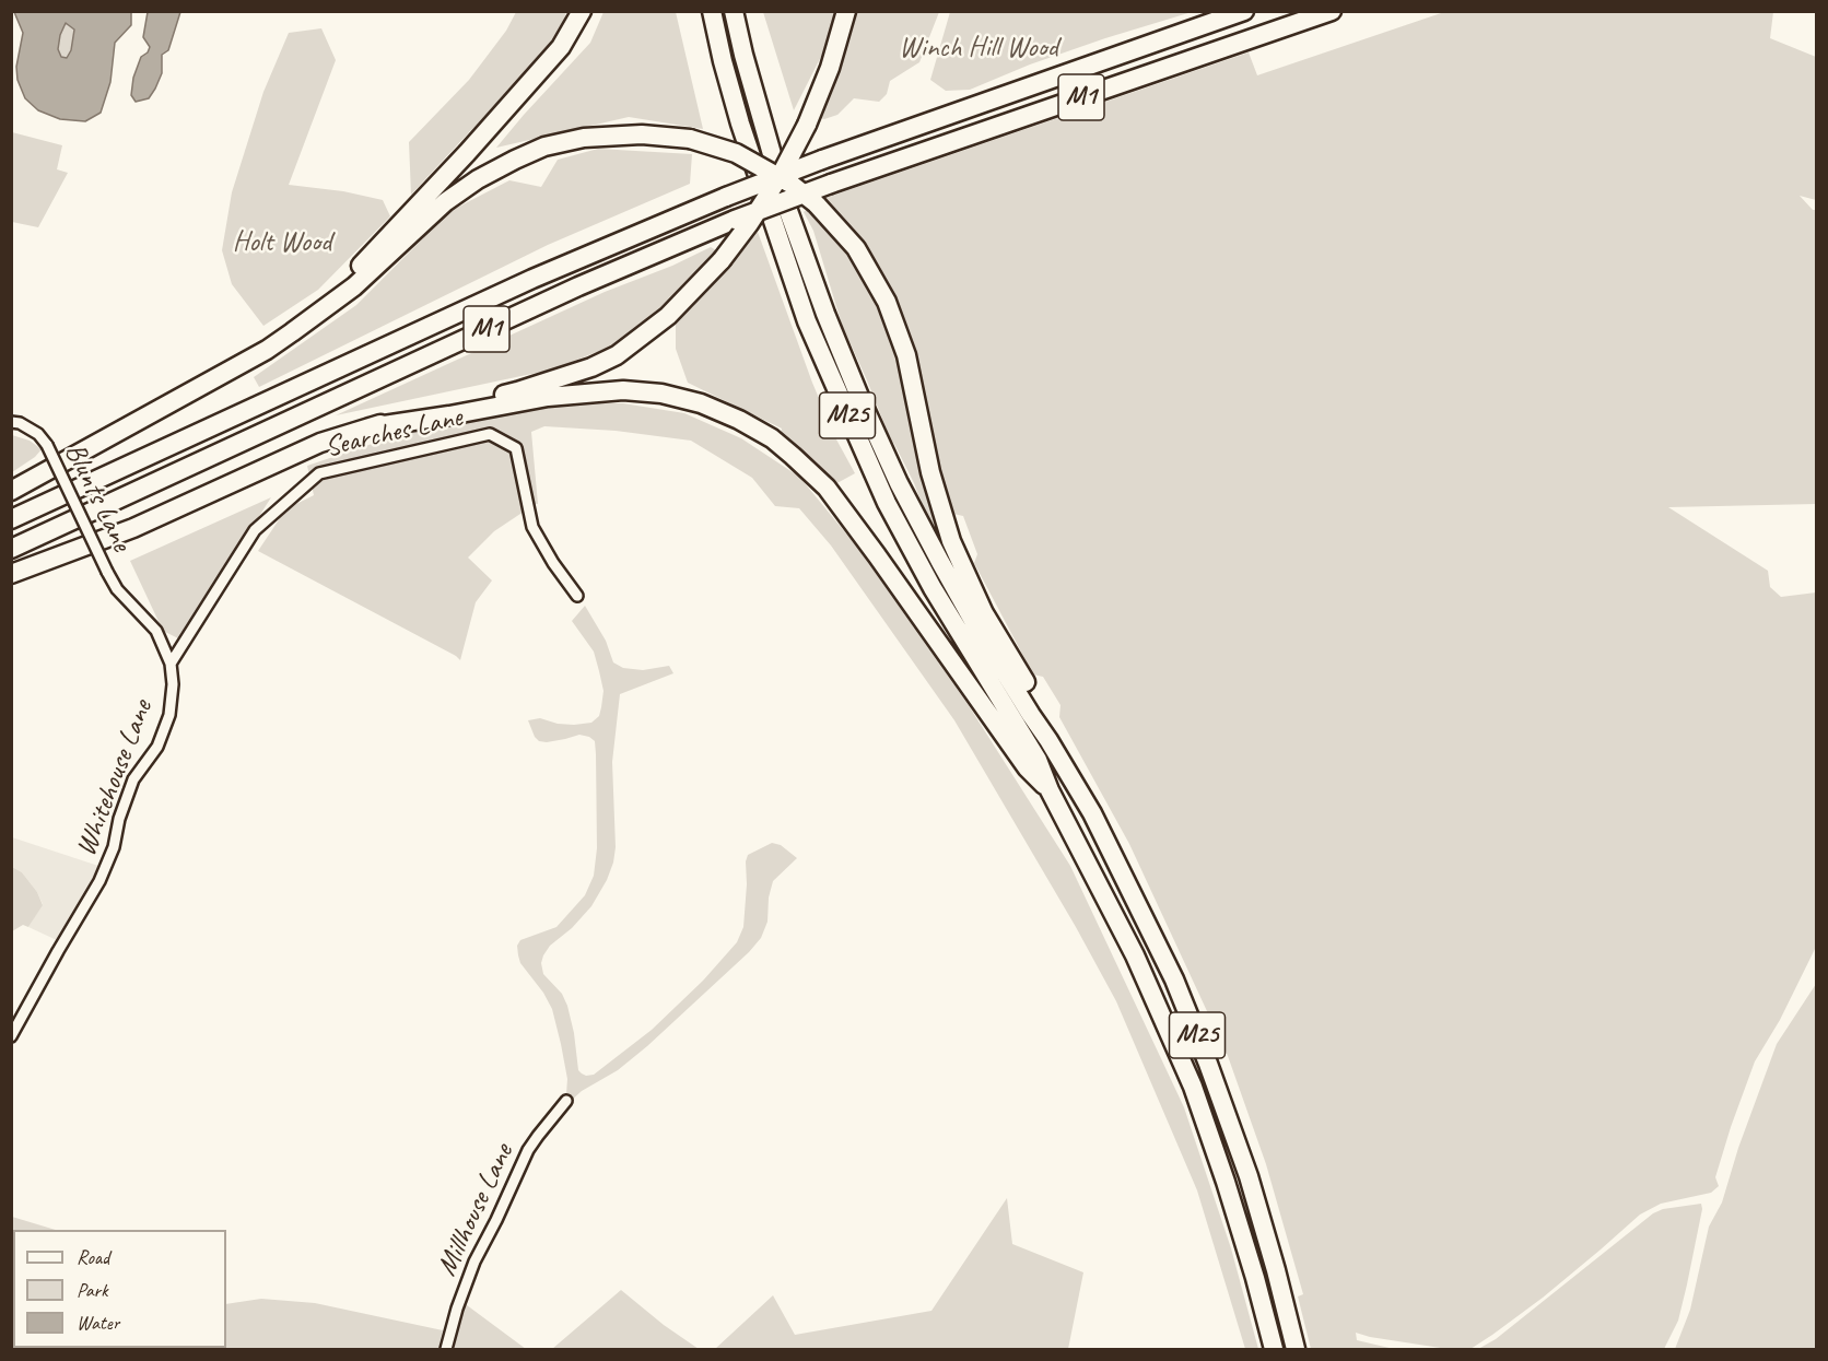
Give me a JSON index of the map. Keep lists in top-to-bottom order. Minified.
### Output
{"streets":{"highway":["M1","M25"],"street":["Searches Lane","Blunts Lane","Whitehouse Lane","Millhouse Lane"]},"crossings":[["Searches Lane","Whitehouse Lane"],["Blunts Lane","Whitehouse Lane"]],"parks":["Winch Hill Wood","Holt Wood"],"legend":["Road","Park","Water"]}
